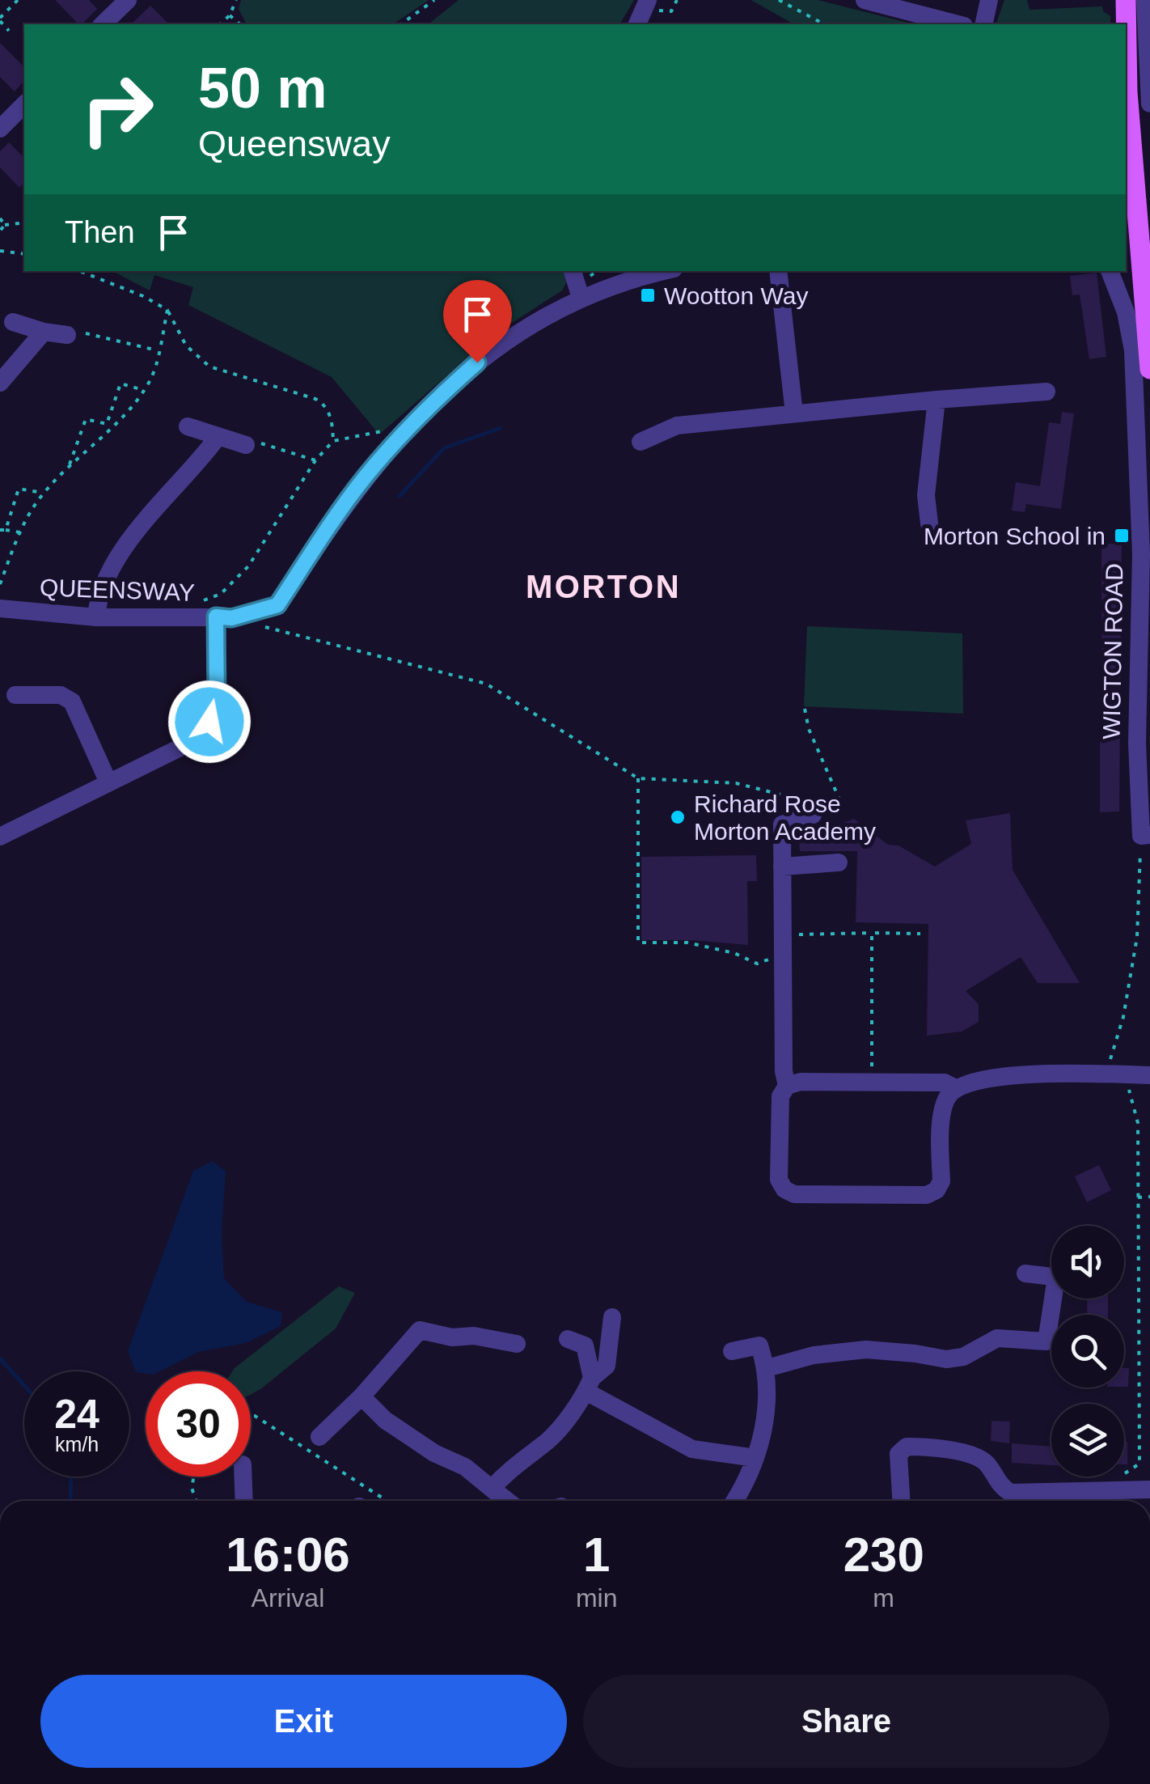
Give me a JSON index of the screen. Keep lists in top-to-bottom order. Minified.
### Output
{"streets":{"street":["QUEENSWAY","WIGTON ROAD"]},"districts":["MORTON"],"places":{"transit":["Wootton Way","Morton School in"],"other":["Richard Rose Morton Academy"]},"page":{"turn":["50 m","Queensway"],"then":"Then","speed":"24 km/h","limit":"30","eta":["16:06","Arrival","1","min","230","m"],"buttons":["Exit","Share"]}}
